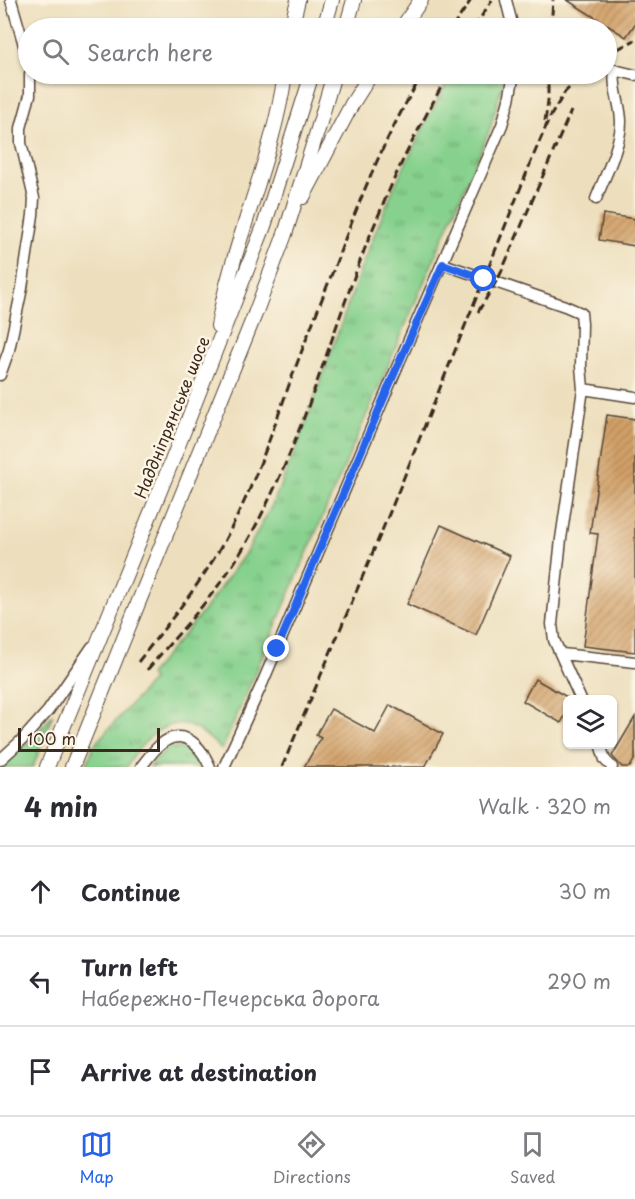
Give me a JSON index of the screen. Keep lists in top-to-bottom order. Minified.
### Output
{"streets":{"main road":["Наддніпрянське шосе"]},"scale_bar":"100 m","page":{"search":"Search here","scale":"100 m","heading":["4 min","Walk · 320 m"],"list":[["Continue","30 m"],["Turn left","Набережно-Печерська дорога","290 m"],"Arrive at destination"],"nav":["Map","Directions","Saved"]}}
